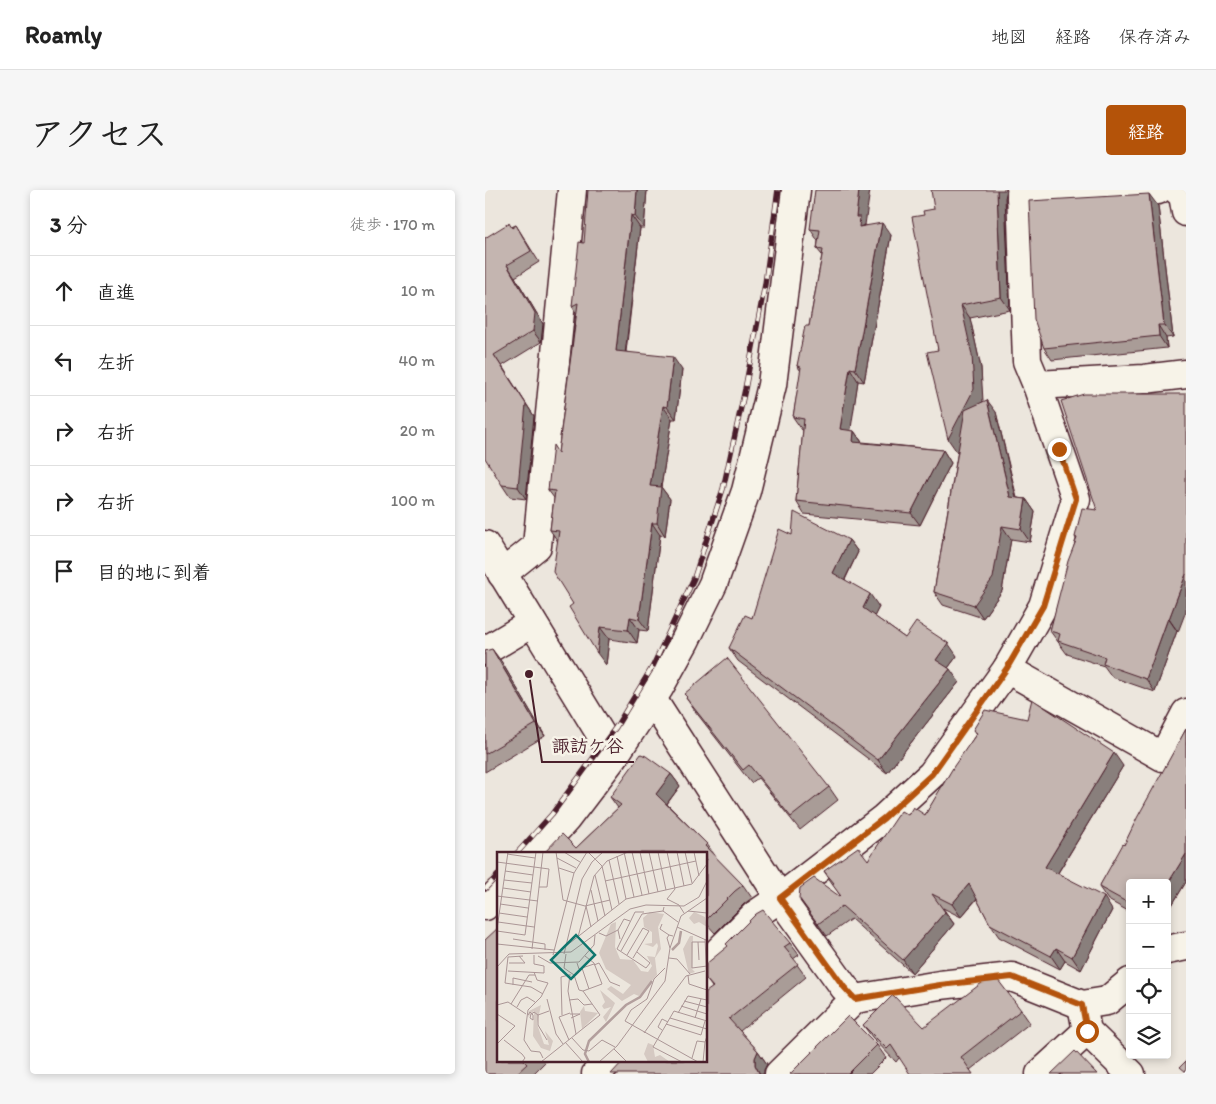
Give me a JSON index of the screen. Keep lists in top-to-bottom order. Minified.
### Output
{"places":["諏訪ケ谷"],"page":{"header":"Roamly","nav":["地図","経路","保存済み"],"title":"アクセス","buttons":"経路","heading":["3 分","徒歩 · 170 m"],"list":[["直進","10 m"],["左折","40 m"],["右折","20 m"],["右折","100 m"],"目的地に到着"],"map_buttons":["+","−"]}}
